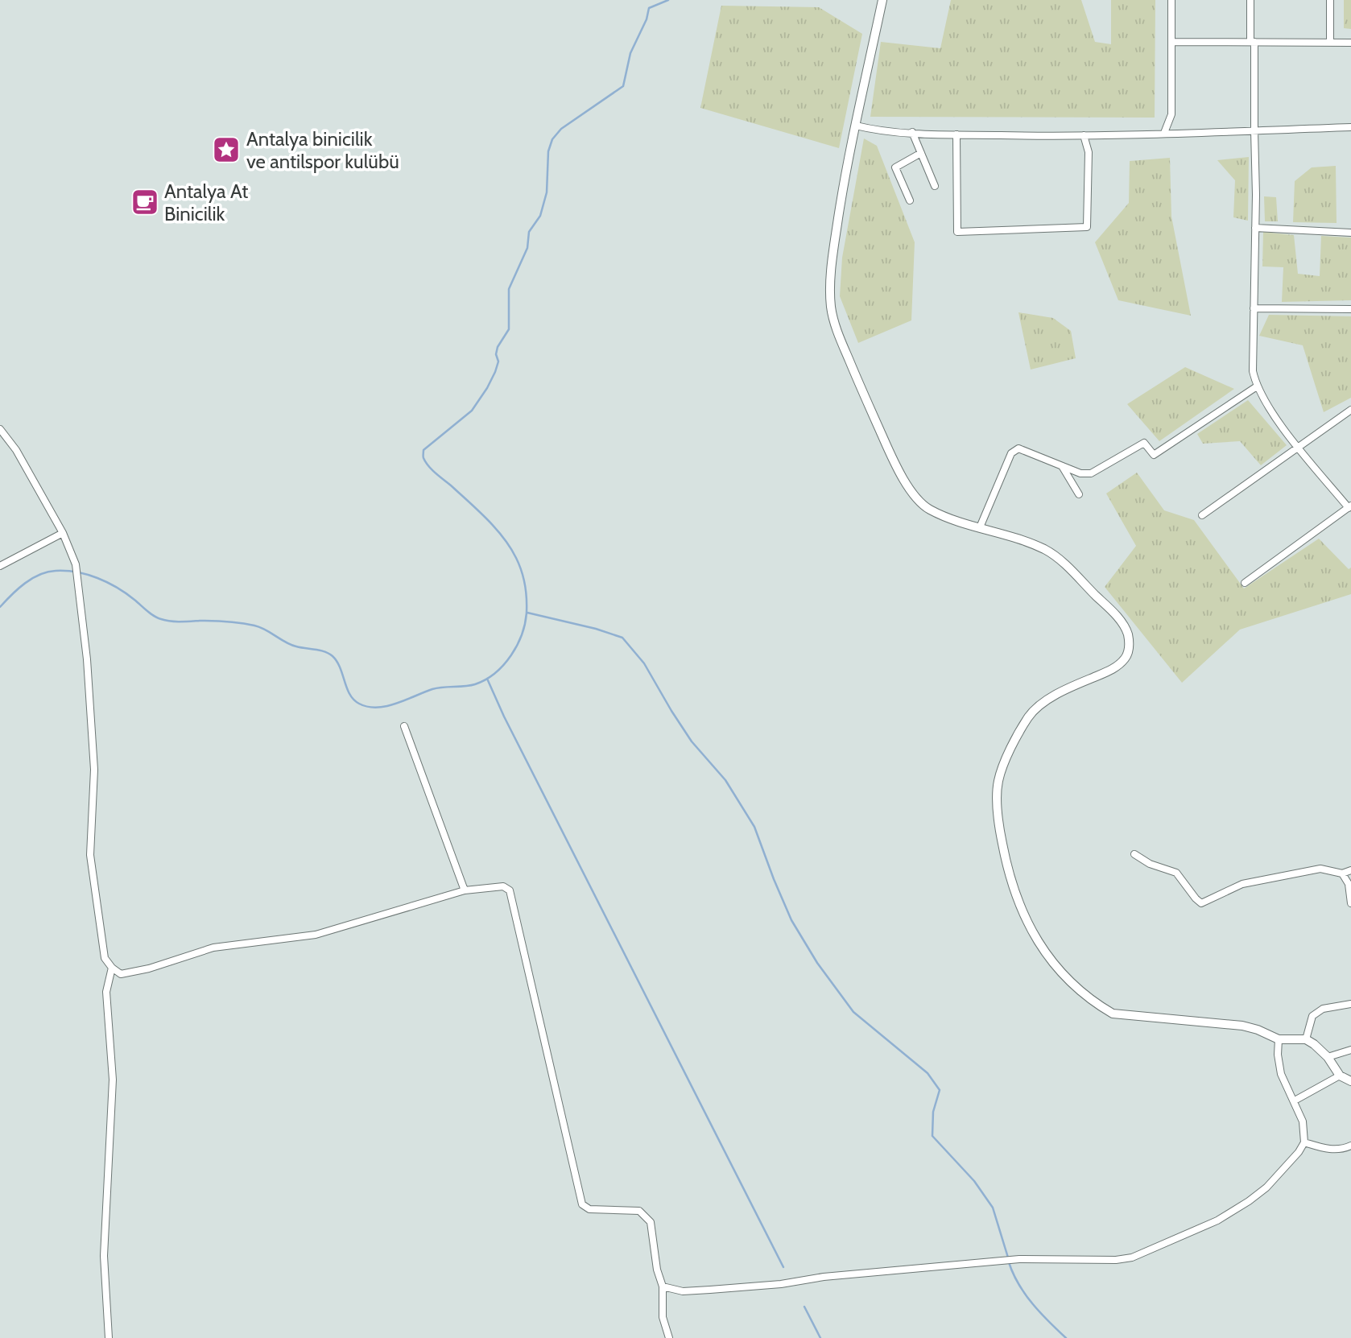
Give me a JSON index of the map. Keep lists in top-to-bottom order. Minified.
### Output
{"places":{"place":["Antalya binicilik ve antilspor kulübü"],"cafe":["Antalya At Binicilik"]}}
